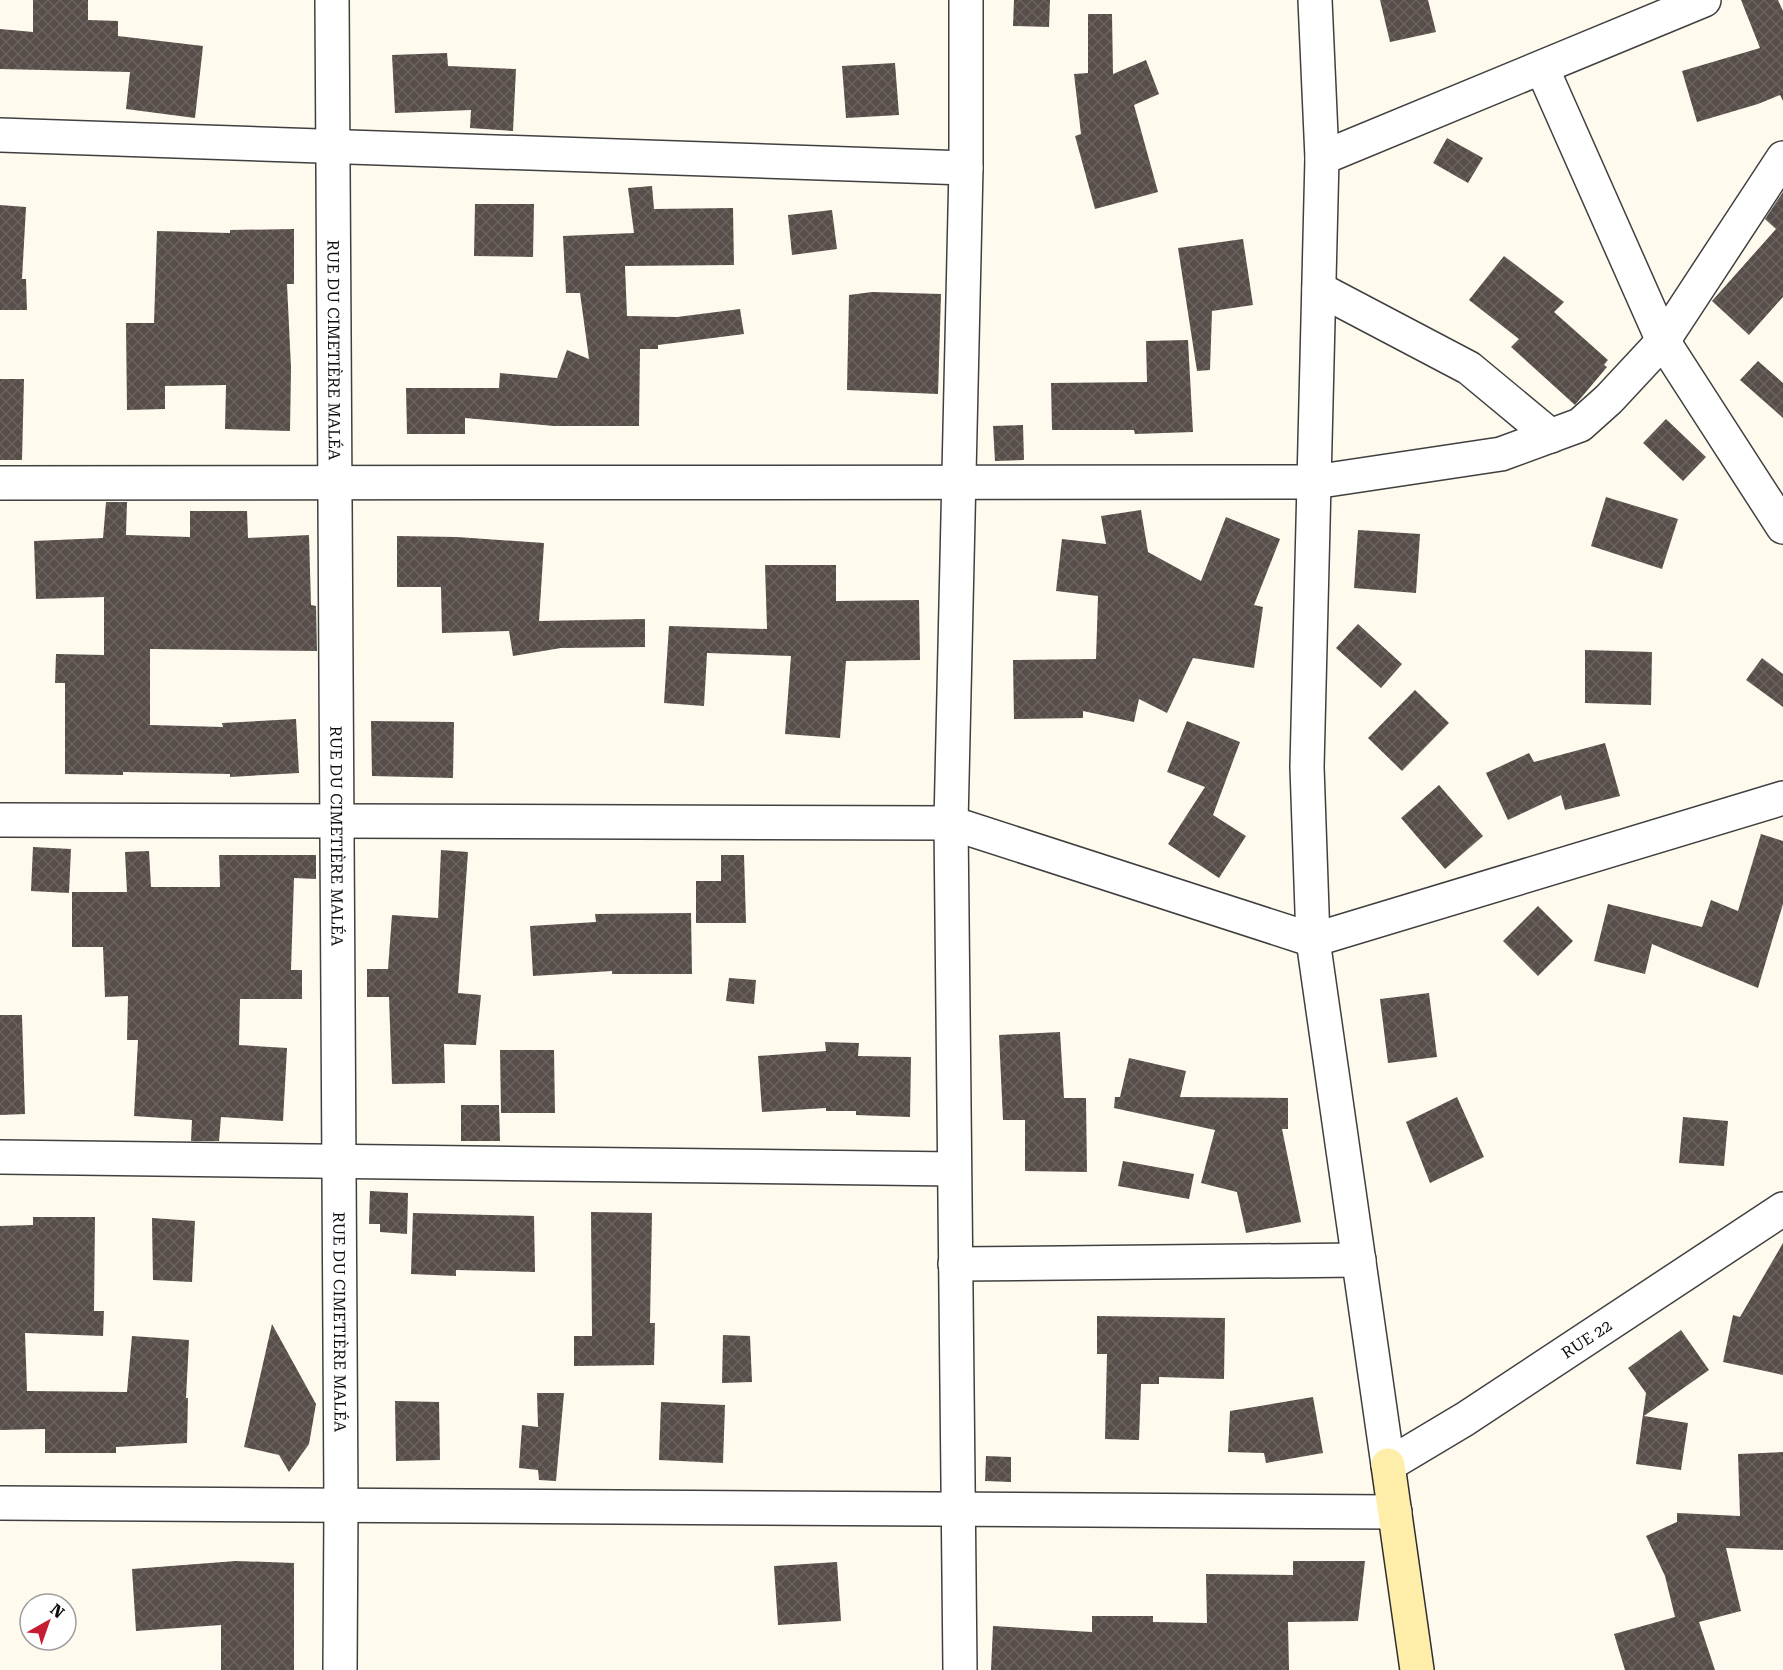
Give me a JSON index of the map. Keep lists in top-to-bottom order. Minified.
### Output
{"streets":{"street":["RUE DU CIMETIÈRE MALÉA","RUE 22"]},"north":"top right"}
